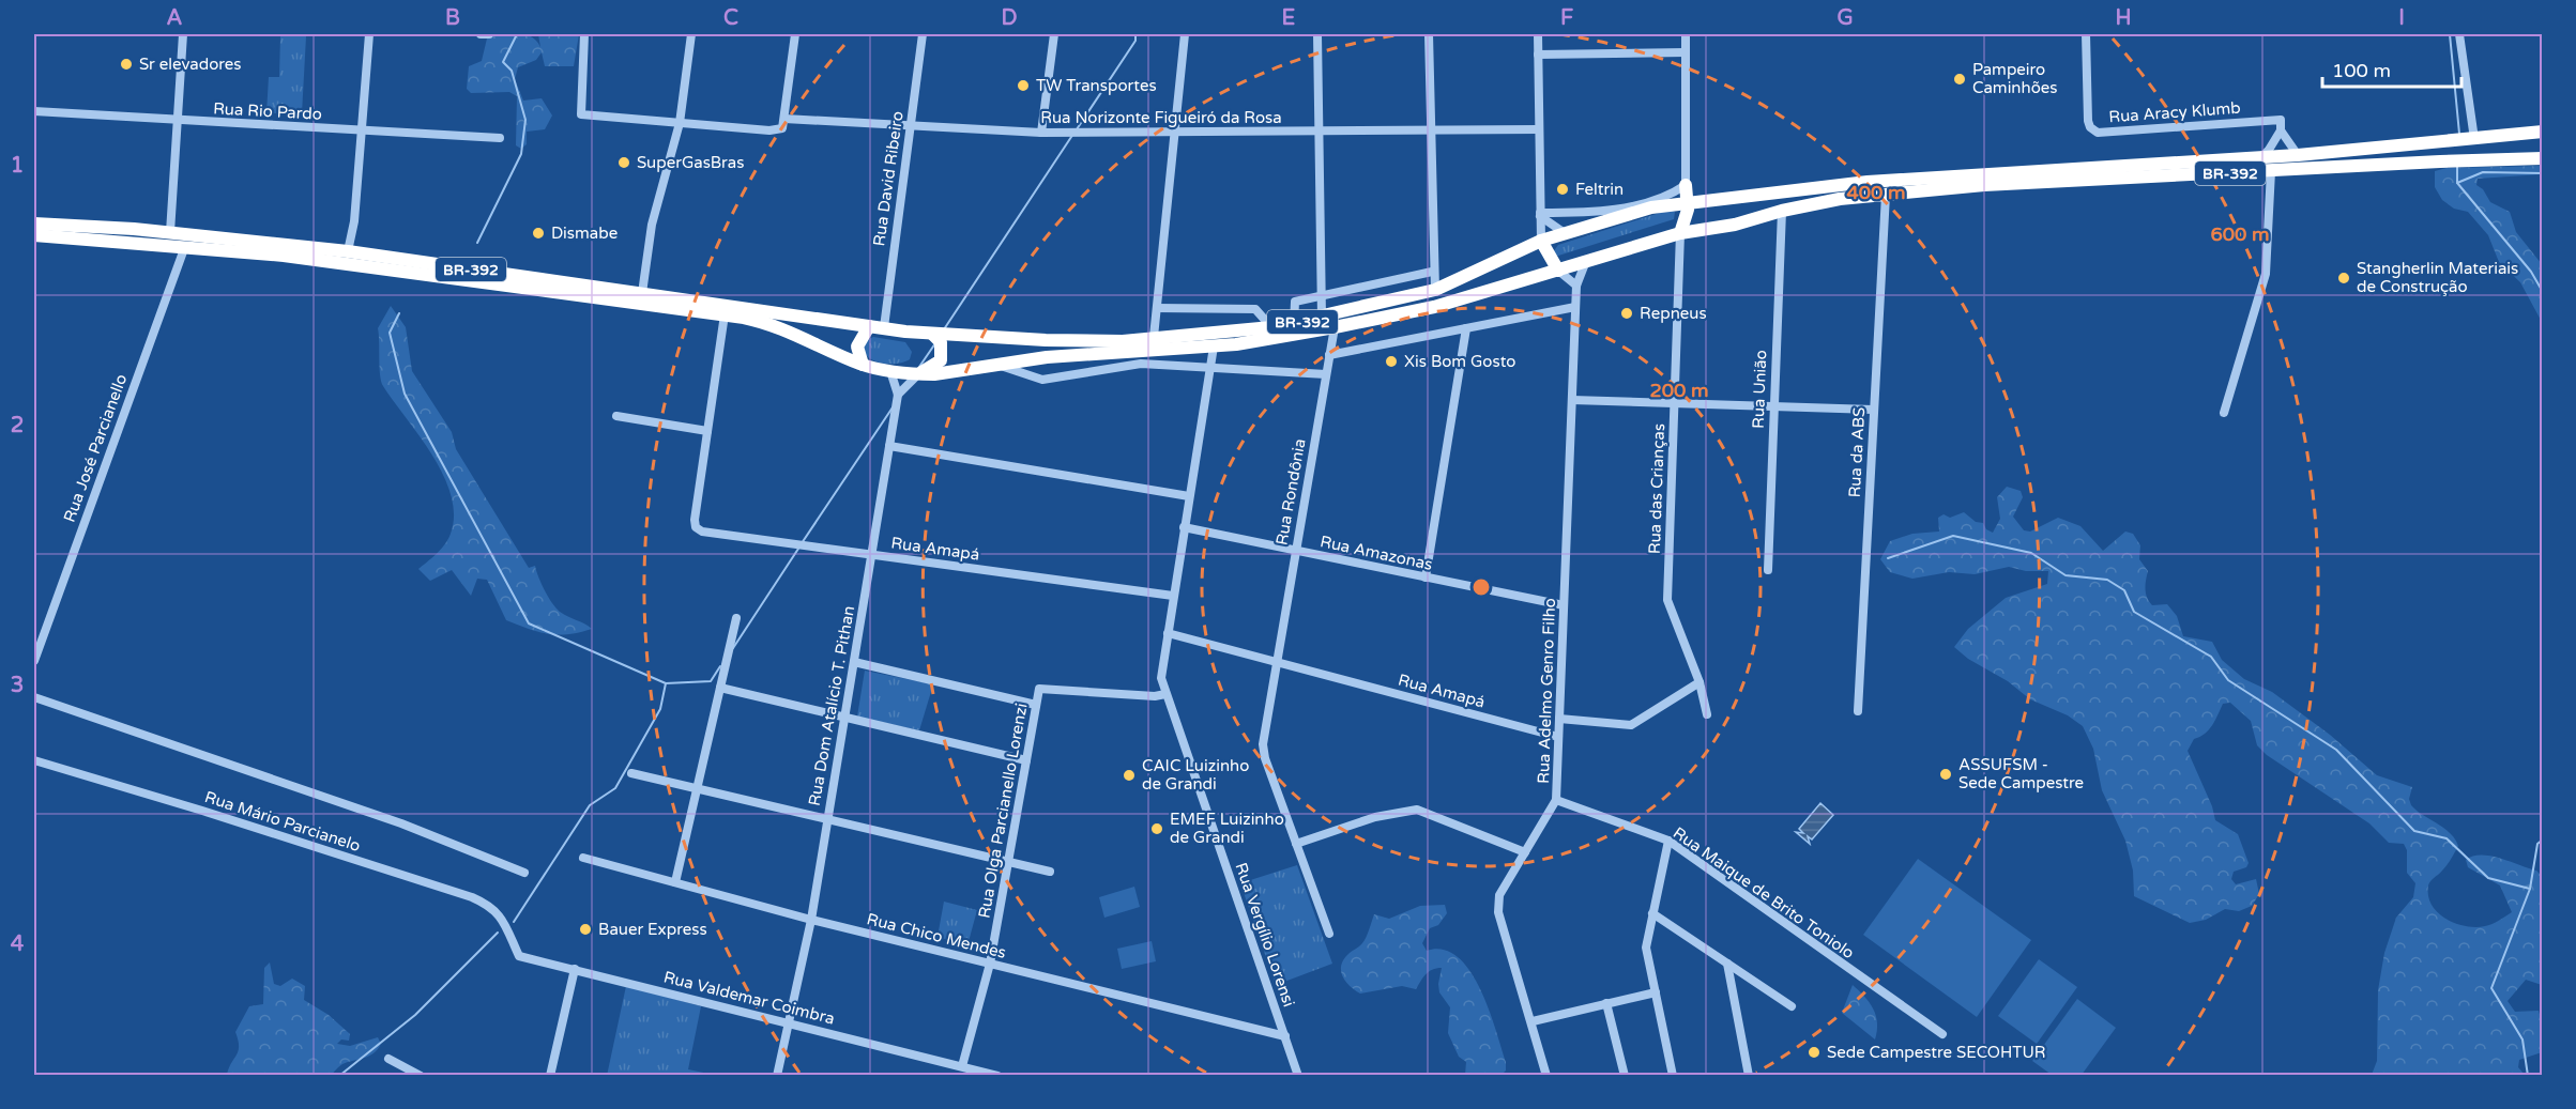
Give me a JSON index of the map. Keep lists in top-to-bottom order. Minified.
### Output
{"streets":{"highway":["BR-392"],"street":["Rua Rio Pardo","Rua Aracy Klumb","Rua Norizonte Figueiró da Rosa","Rua David Ribeiro","Rua União","Rua José Parcianello","Rua da ABS","Rua das Crianças","Rua Rondônia","Rua Amapá","Rua Amazonas","Rua Adelmo Genro Filho","Rua Dom Atalício T. Pithan","Rua Olga Parcianello Lorenzi","Rua Mário Parcianelo","Rua Maique de Brito Toniolo","Rua Vergílio Lorensi","Rua Chico Mendes","Rua Valdemar Coimbra"]},"crossings":[["Rua Norizonte Figueiró da Rosa","Rua David Ribeiro"],["BR-392","Rua David Ribeiro"],["BR-392","Rua União"],["BR-392","Rua José Parcianello"],["BR-392","Rua da ABS"],["BR-392","Rua das Crianças"],["BR-392","Rua Rondônia"],["BR-392","Rua Adelmo Genro Filho"],["Rua Rondônia","Rua Amapá"],["Rua Rondônia","Rua Amazonas"],["Rua Amapá","Rua Adelmo Genro Filho"],["Rua Amapá","Rua Dom Atalício T. Pithan"],["Rua Amazonas","Rua Adelmo Genro Filho"],["Rua Adelmo Genro Filho","Rua Maique de Brito Toniolo"],["Rua Dom Atalício T. Pithan","Rua Chico Mendes"],["Rua Dom Atalício T. Pithan","Rua Valdemar Coimbra"],["Rua Olga Parcianello Lorenzi","Rua Vergílio Lorensi"],["Rua Olga Parcianello Lorenzi","Rua Chico Mendes"],["Rua Olga Parcianello Lorenzi","Rua Valdemar Coimbra"],["Rua Mário Parcianelo","Rua Valdemar Coimbra"],["Rua Vergílio Lorensi","Rua Chico Mendes"]],"places":["Sr elevadores","Pampeiro Caminhões","TW Transportes","SuperGasBras","Feltrin","Dismabe","Stangherlin Materiais de Construção","Repneus","Xis Bom Gosto","ASSUFSM - Sede Campestre","CAIC Luizinho de Grandi","EMEF Luizinho de Grandi","Bauer Express","Sede Campestre SECOHTUR"],"scale_bar":"100 m","grid":{"columns":["A","B","C","D","E","F","G","H","I"],"rows":["1","2","3","4"]},"rings":["400 m","600 m","200 m"]}
